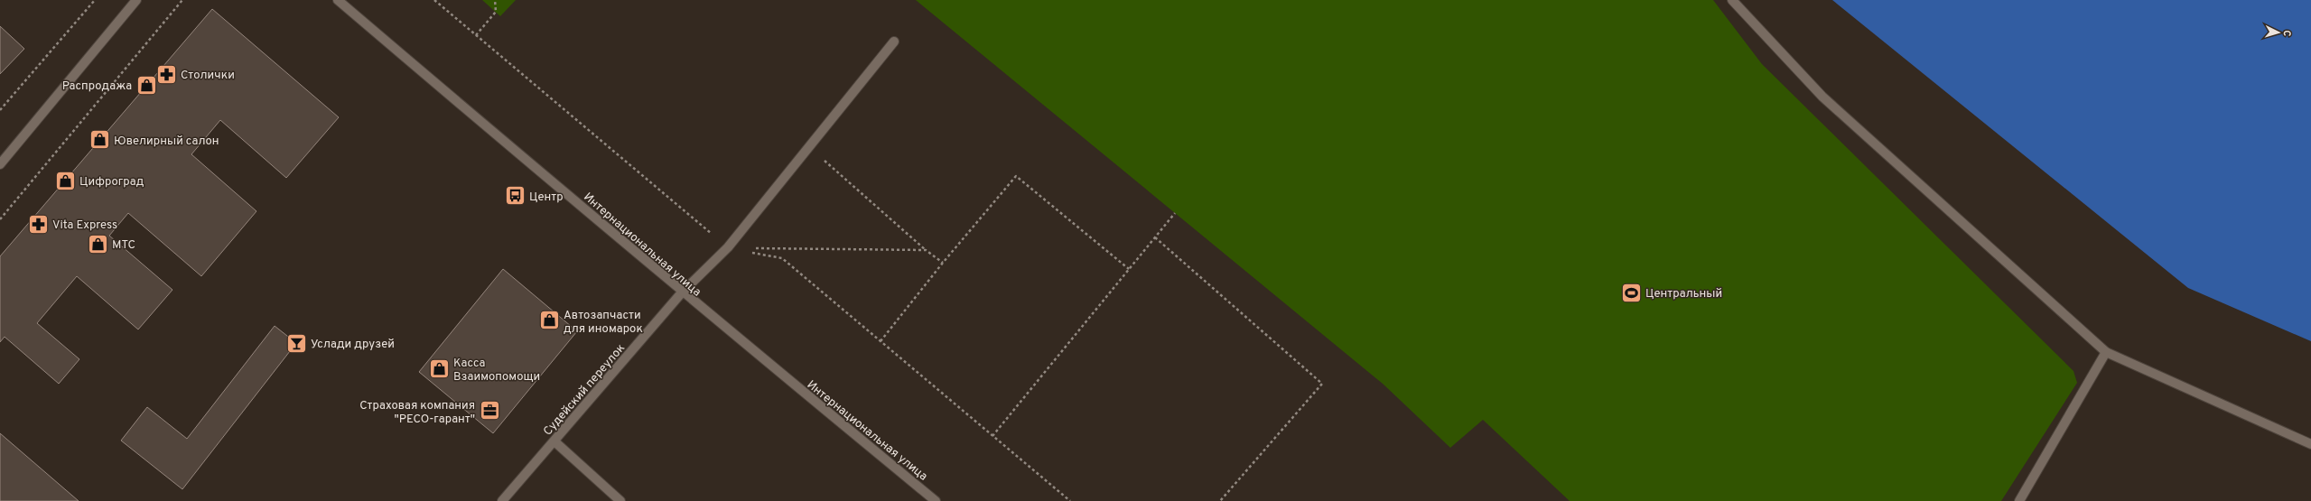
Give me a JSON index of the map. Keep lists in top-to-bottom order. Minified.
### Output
{"streets":{"street":["Интернациональная улица","Судейский переулок"]},"crossings":[["Интернациональная улица","Судейский переулок"]],"places":{"pharmacy":["Столички","Vita Express"],"shop":["Распродажа","Ювелирный салон","Цифроград","МТС","Автозапчасти для иномарок","Касса Взаимопомощи"],"bus stop":["Центр"],"sports":["Центральный"],"bar":["Услади друзей"],"office":["Страховая компания \"РЕСО-гарант\""]},"north":"right"}
